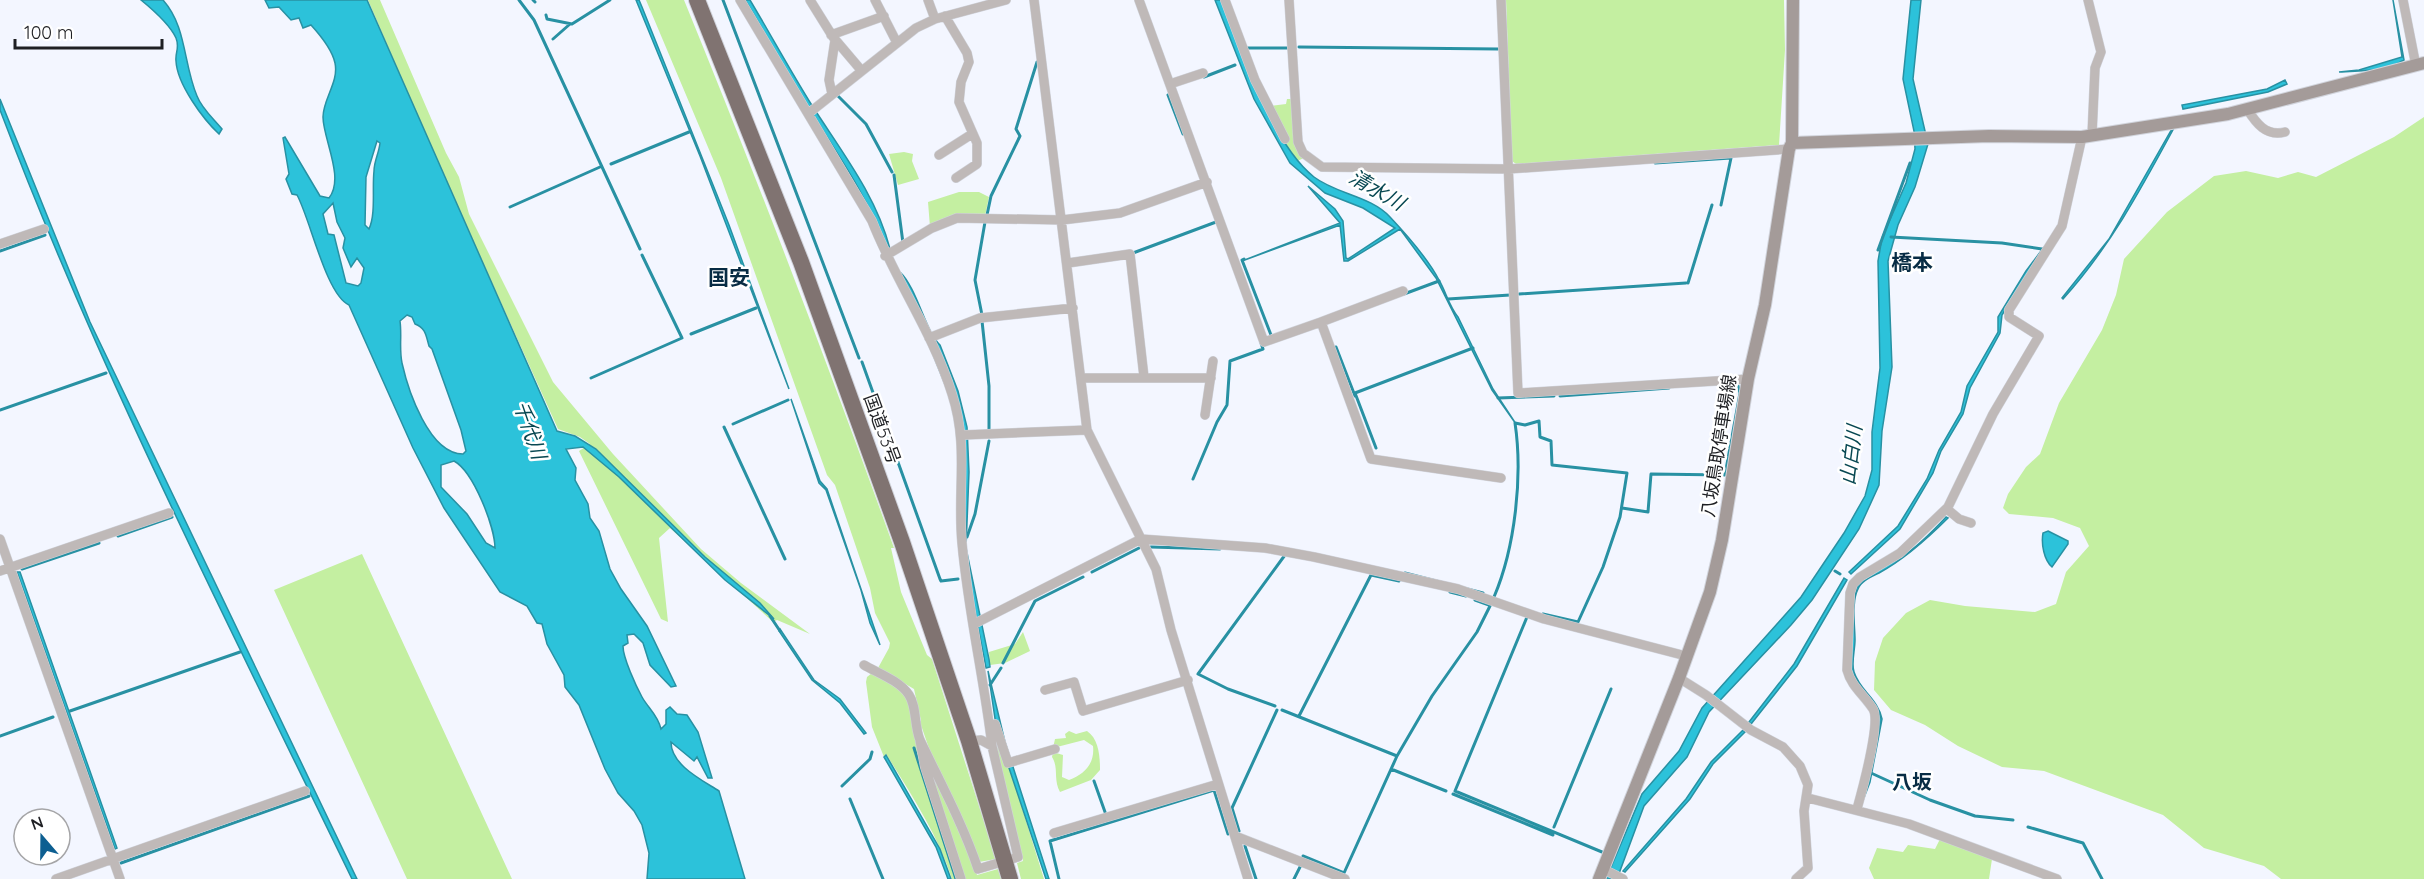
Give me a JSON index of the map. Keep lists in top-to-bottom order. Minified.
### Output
{"streets":{"highway":["国道53号"],"main road":["八坂鳥取停車場線"]},"districts":["橋本","国安","八坂"],"water":["清水川","千代川","山白川"],"scale_bar":"100 m","north":"top"}
